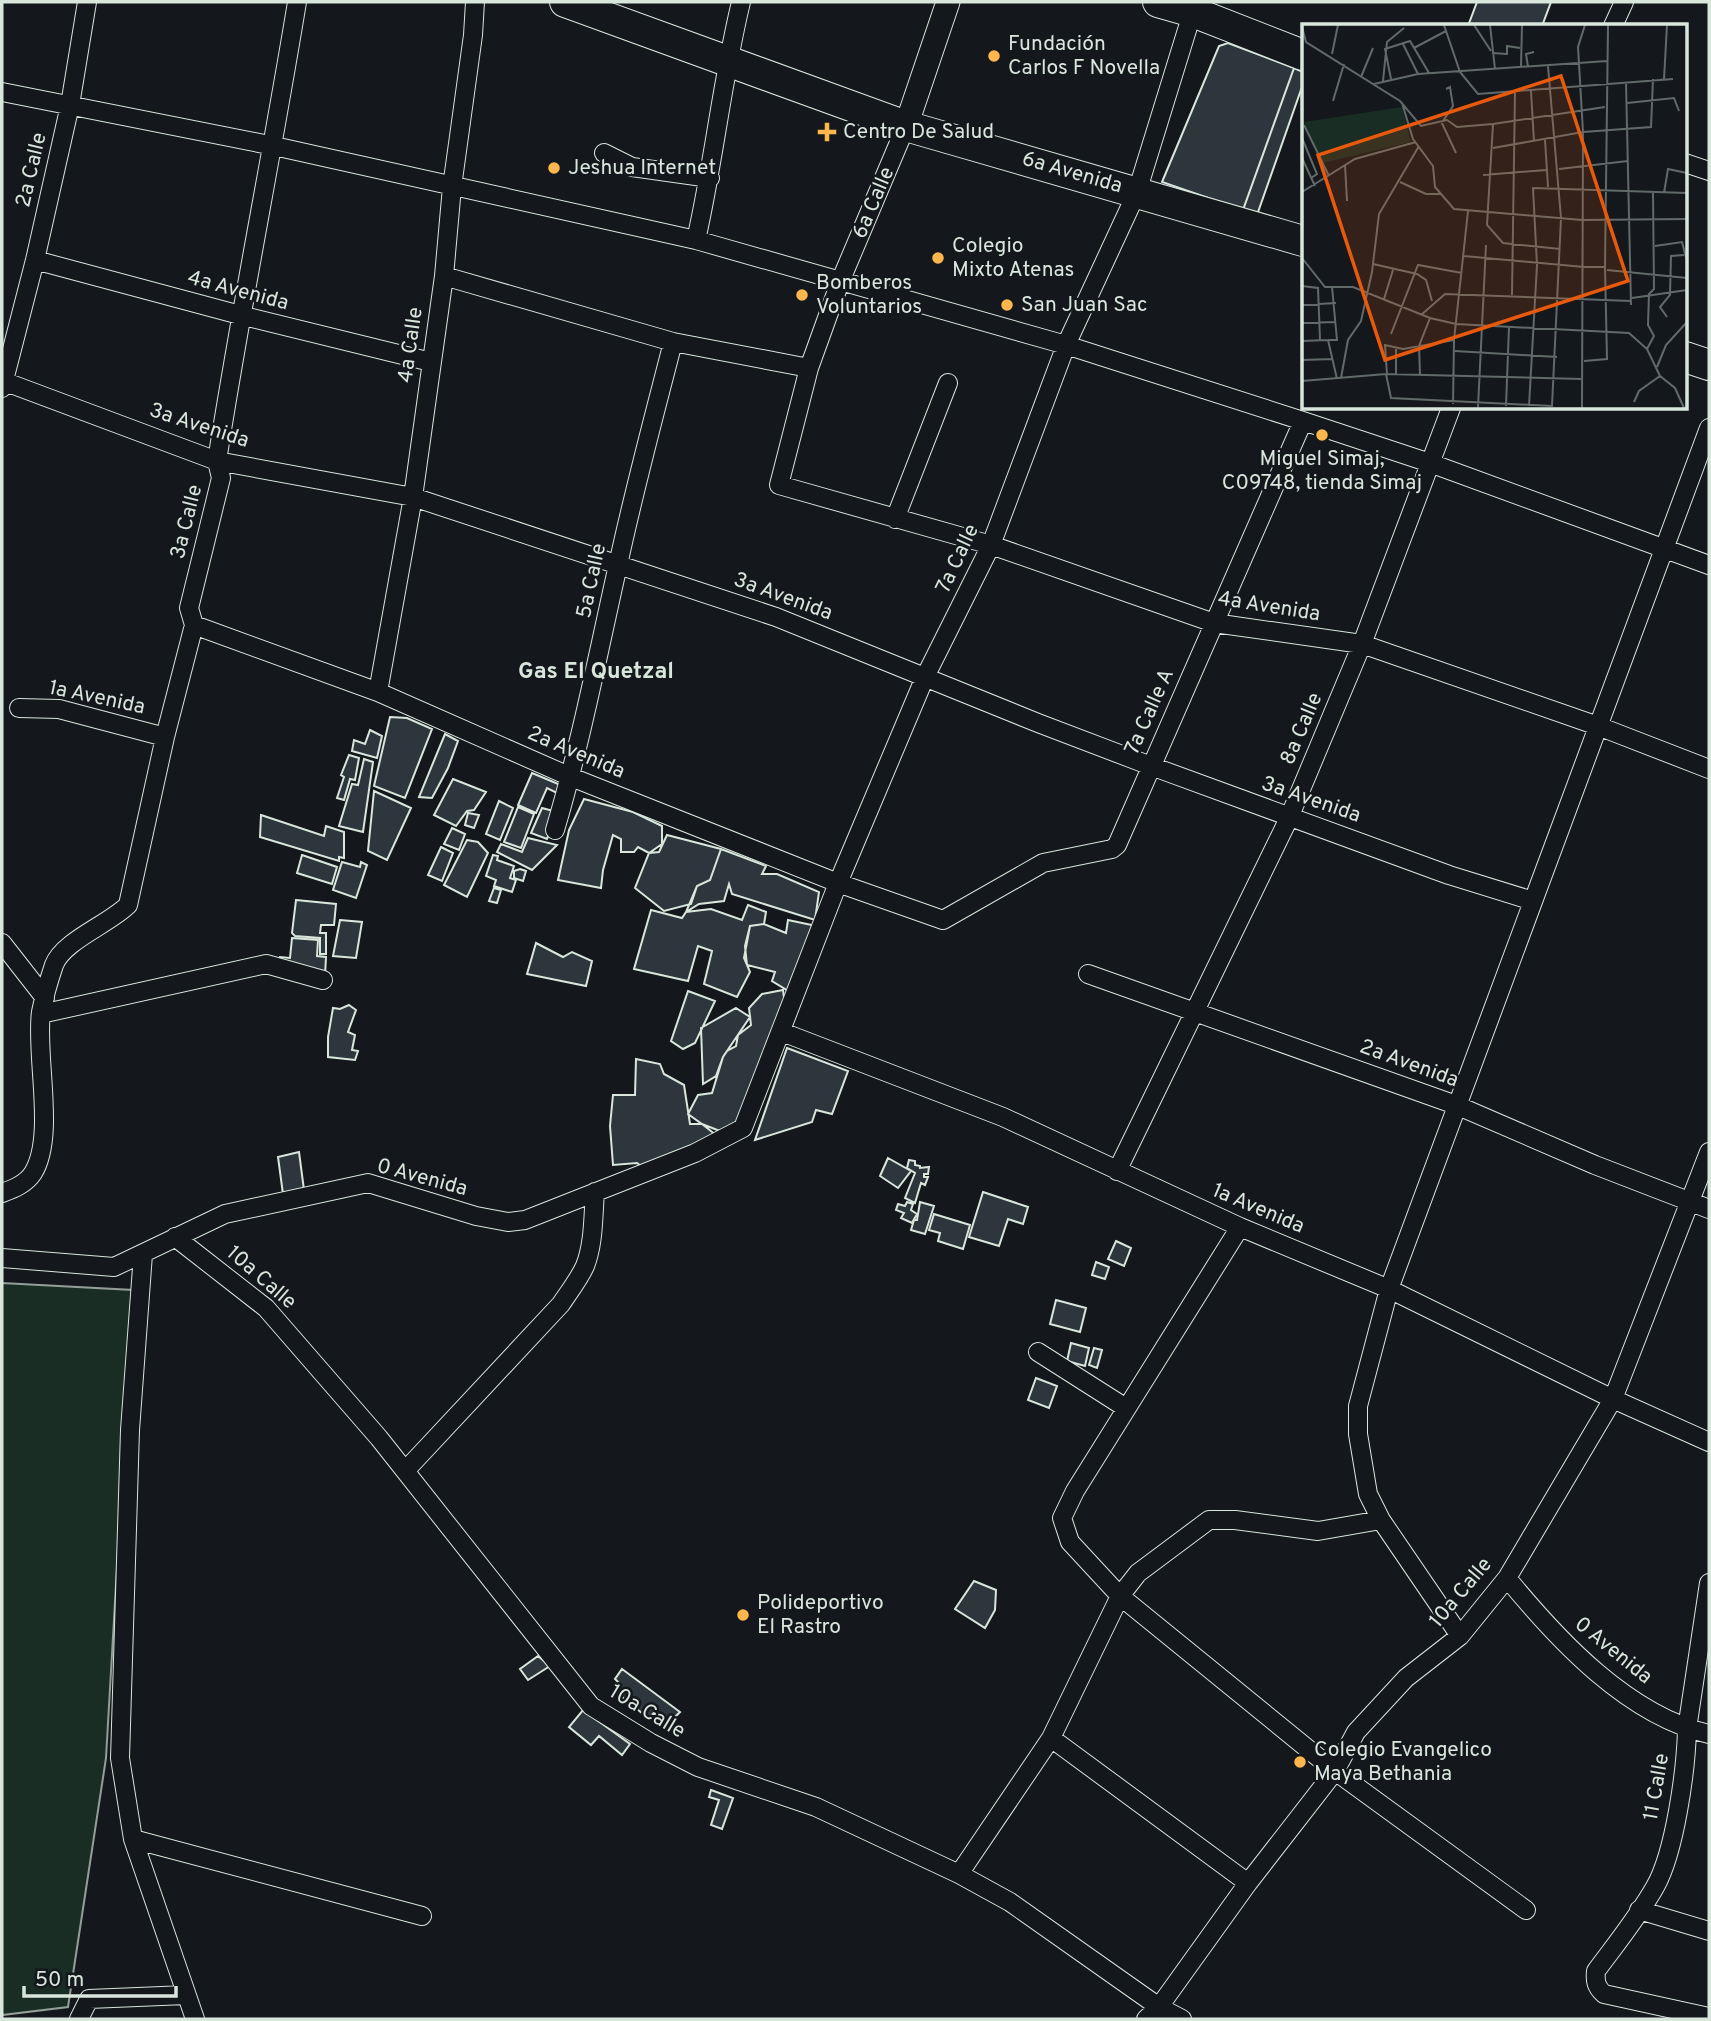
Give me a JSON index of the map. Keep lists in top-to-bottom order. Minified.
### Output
{"streets":{"main road":["6a Avenida"],"street":["2a Calle","6a Calle","4a Avenida","4a Calle","3a Avenida","3a Calle","7a Calle","5a Calle","1a Avenida","7a Calle A","8a Calle","2a Avenida","0 Avenida","10a Calle","11 Calle"]},"crossings":[["2a Calle","4a Avenida"],["2a Calle","3a Avenida"],["6a Avenida","6a Calle"],["6a Avenida","7a Calle"],["6a Calle","4a Avenida"],["4a Avenida","4a Calle"],["4a Avenida","3a Calle"],["4a Avenida","7a Calle"],["4a Avenida","7a Calle A"],["4a Avenida","8a Calle"],["4a Calle","3a Avenida"],["4a Calle","2a Avenida"],["3a Avenida","3a Calle"],["3a Avenida","7a Calle"],["3a Avenida","5a Calle"],["3a Avenida","7a Calle A"],["3a Avenida","8a Calle"],["3a Calle","1a Avenida"],["3a Calle","2a Avenida"],["7a Calle","1a Avenida"],["7a Calle","2a Avenida"],["7a Calle","0 Avenida"],["5a Calle","2a Avenida"],["1a Avenida","8a Calle"],["1a Avenida","10a Calle"],["7a Calle A","2a Avenida"],["8a Calle","2a Avenida"],["2a Avenida","10a Calle"],["0 Avenida","10a Calle"],["0 Avenida","11 Calle"]],"districts":["Gas El Quetzal"],"places":{"other":["Fundación Carlos F Novella","Jeshua Internet","Colegio Mixto Atenas","Bomberos Voluntarios","San Juan Sac","Miguel Simaj, C09748, tienda Simaj","Polideportivo El Rastro","Colegio Evangelico Maya Bethania"],"health":["Centro De Salud"]},"scale_bar":"50 m"}
